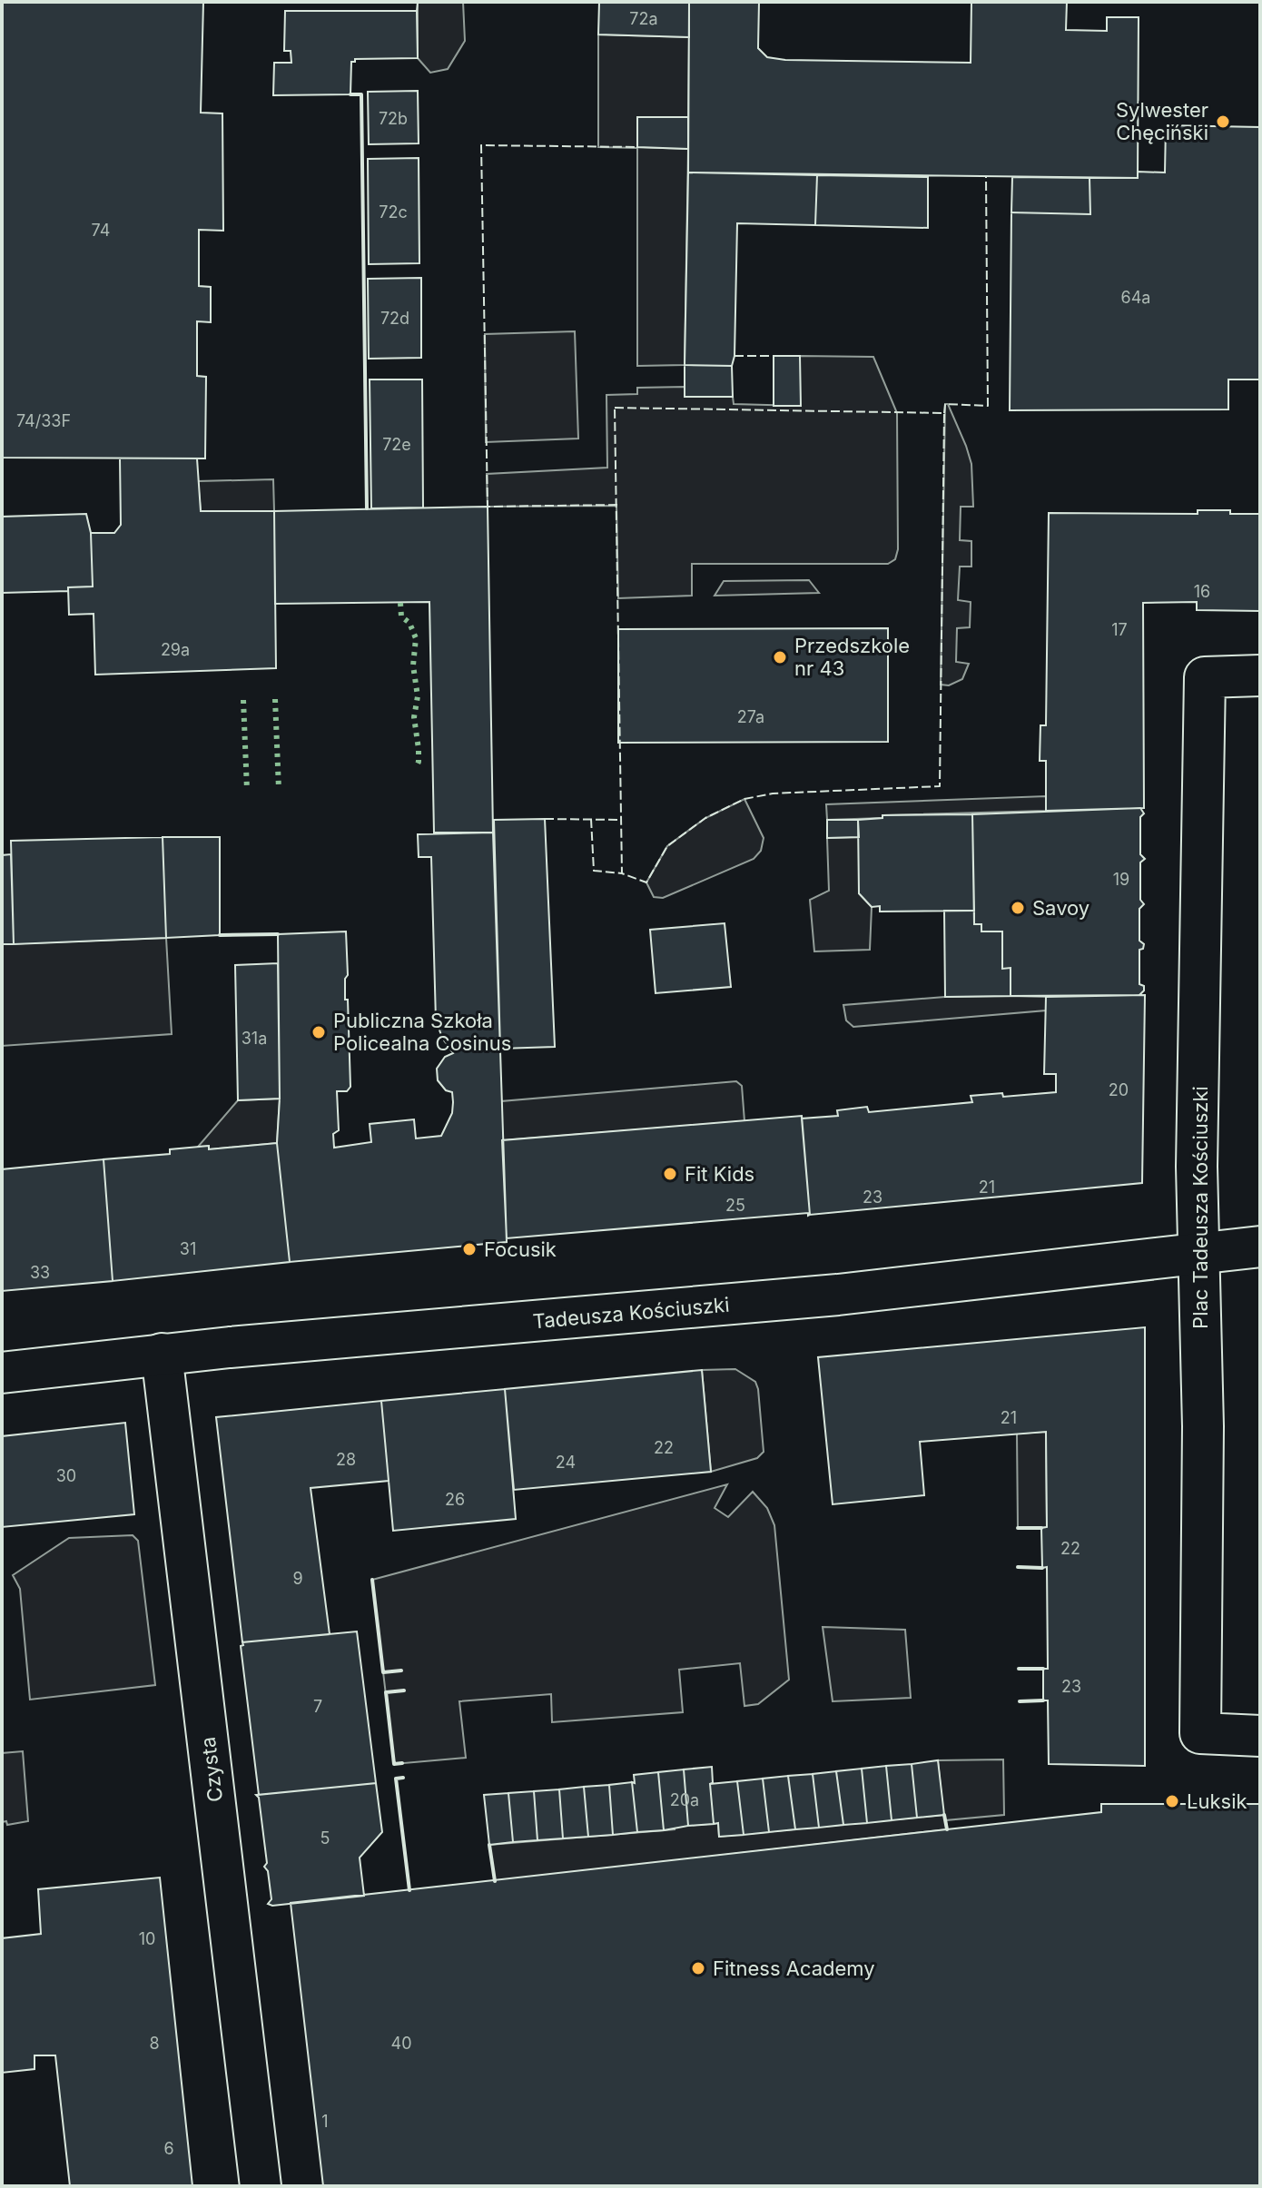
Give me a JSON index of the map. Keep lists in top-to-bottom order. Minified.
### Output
{"streets":{"street":["Plac Tadeusza Kościuszki","Tadeusza Kościuszki","Czysta"]},"crossings":[["Plac Tadeusza Kościuszki","Tadeusza Kościuszki"],["Tadeusza Kościuszki","Czysta"]],"places":["Sylwester Chęciński","Przedszkole nr 43","Savoy","Publiczna Szkoła Policealna Cosinus","Fit Kids","Focusik","Luksik","Fitness Academy"],"house_numbers":["72a","72b","72c","74","64a","72d","74/33F","72e","16","17","29a","27a","19","31a","20","21","23","25","31","33","21","22","28","24","30","26","22","9","23","7","20a","5","10","8","40","1","6"]}
